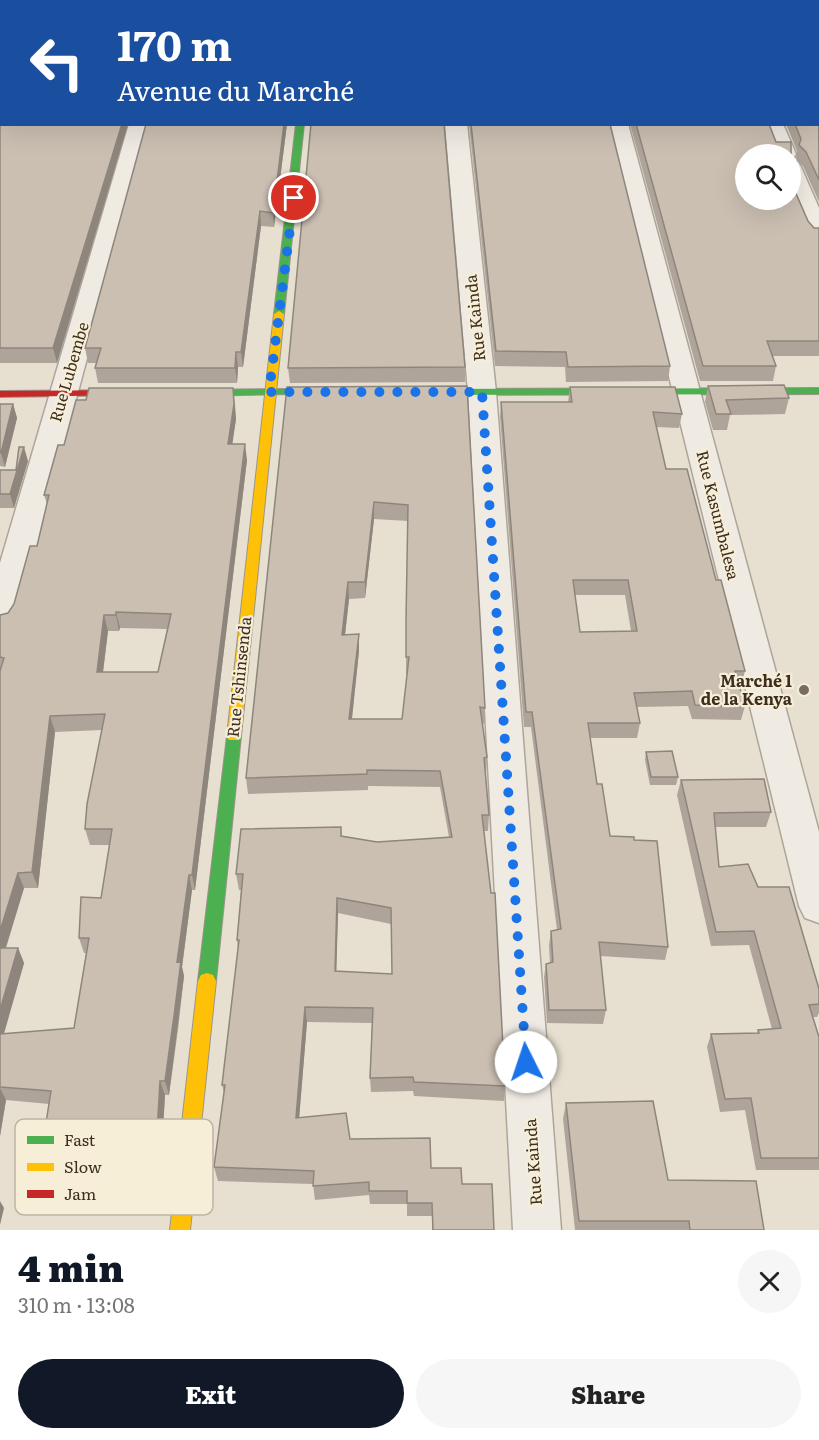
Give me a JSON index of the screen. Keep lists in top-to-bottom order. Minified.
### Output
{"streets":{"street":["Rue Kainda","Rue Lubembe","Rue Kasumbalesa","Rue Tshinsenda"]},"places":["Marché 1 de la Kenya"],"legend":["Fast","Slow","Jam"],"page":{"turn":["170 m","Avenue du Marché"],"heading":["4 min","310 m · 13:08"],"buttons":["Exit","Share"]}}
